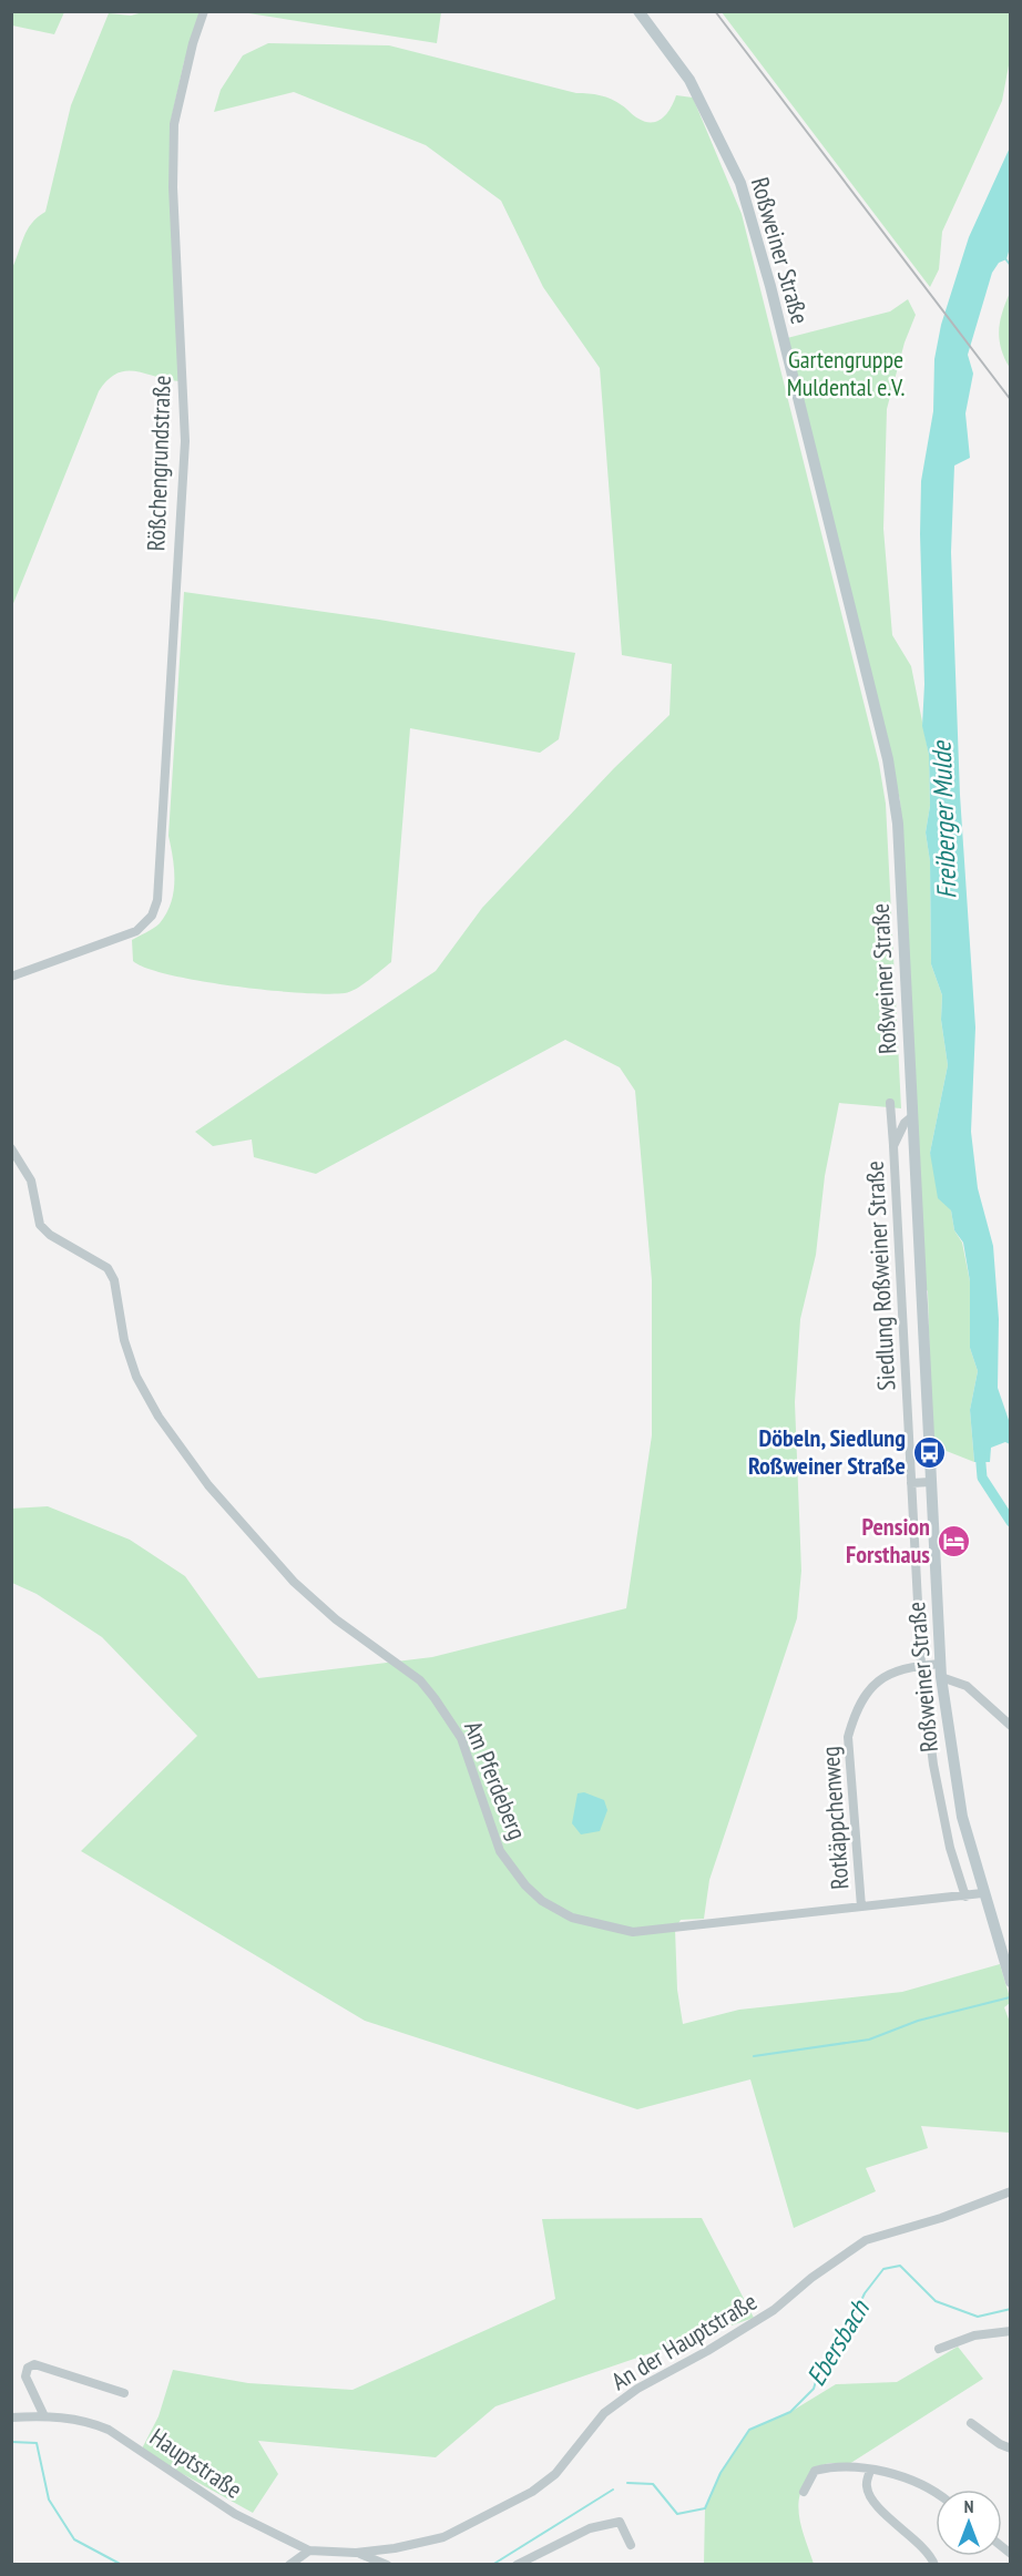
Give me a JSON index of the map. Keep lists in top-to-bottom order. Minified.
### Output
{"streets":{"main road":["Roßweiner Straße"],"street":["Rößchengrundstraße","Siedlung Roßweiner Straße","Am Pferdeberg","Rotkäppchenweg","An der Hauptstraße","Hauptstraße"]},"crossings":[["Roßweiner Straße","Siedlung Roßweiner Straße"],["Roßweiner Straße","Am Pferdeberg"],["Roßweiner Straße","Rotkäppchenweg"],["Siedlung Roßweiner Straße","Am Pferdeberg"],["Siedlung Roßweiner Straße","Rotkäppchenweg"],["Am Pferdeberg","Rotkäppchenweg"],["An der Hauptstraße","Hauptstraße"]],"water":["Freiberger Mulde","Ebersbach"],"parks":["Gartengruppe Muldental e.V."],"places":{"bus stop":["Döbeln, Siedlung Roßweiner Straße"],"hotel":["Pension Forsthaus"]},"north":"top"}
